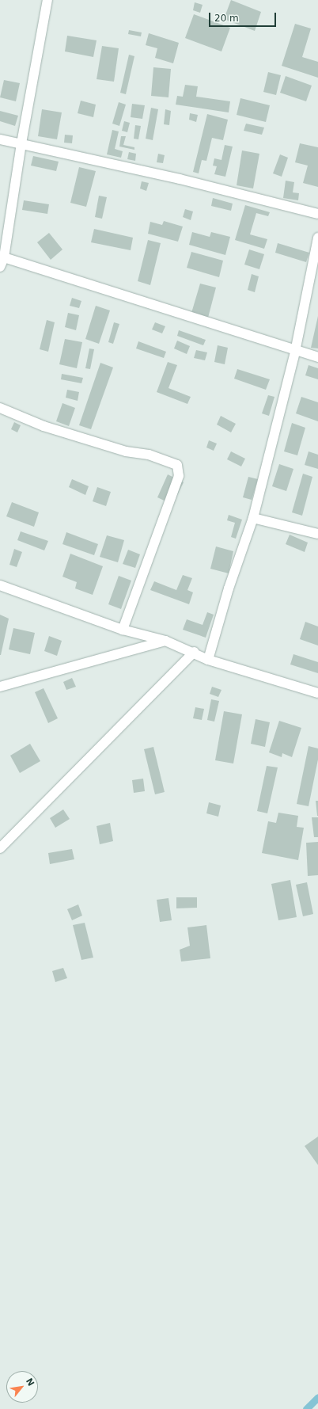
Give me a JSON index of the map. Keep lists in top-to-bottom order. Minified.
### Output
{"scale_bar":"20 m","north":"top right"}
